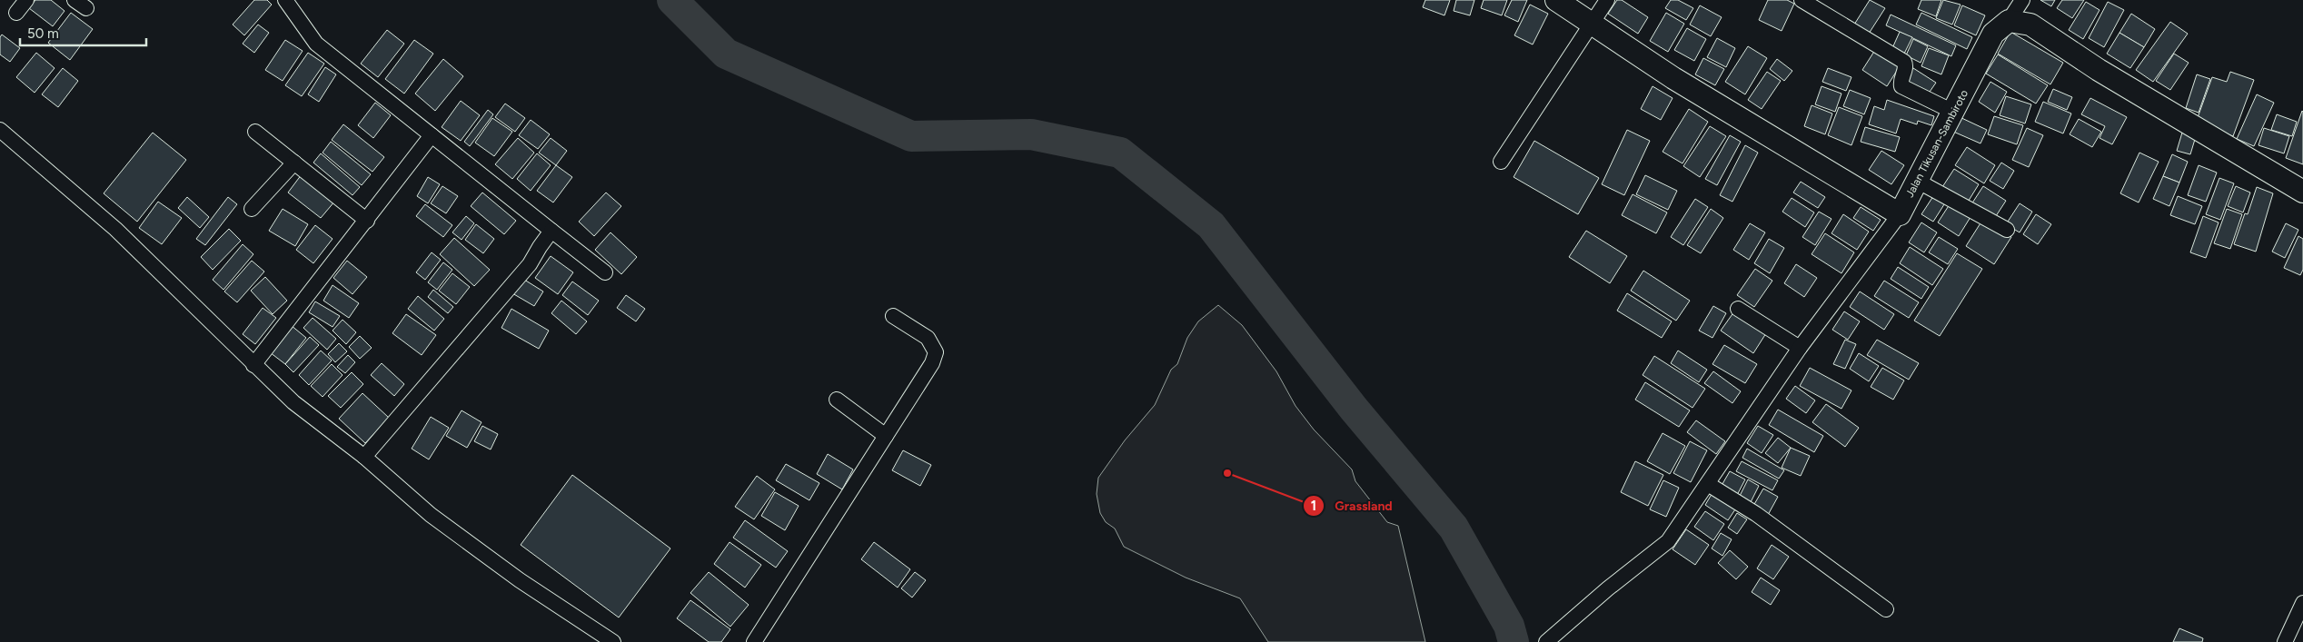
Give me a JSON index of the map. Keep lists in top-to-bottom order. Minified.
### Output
{"streets":{"street":["Jalan Tikusan-Sambiroto"]},"places":["Grassland"],"scale_bar":"50 m"}
